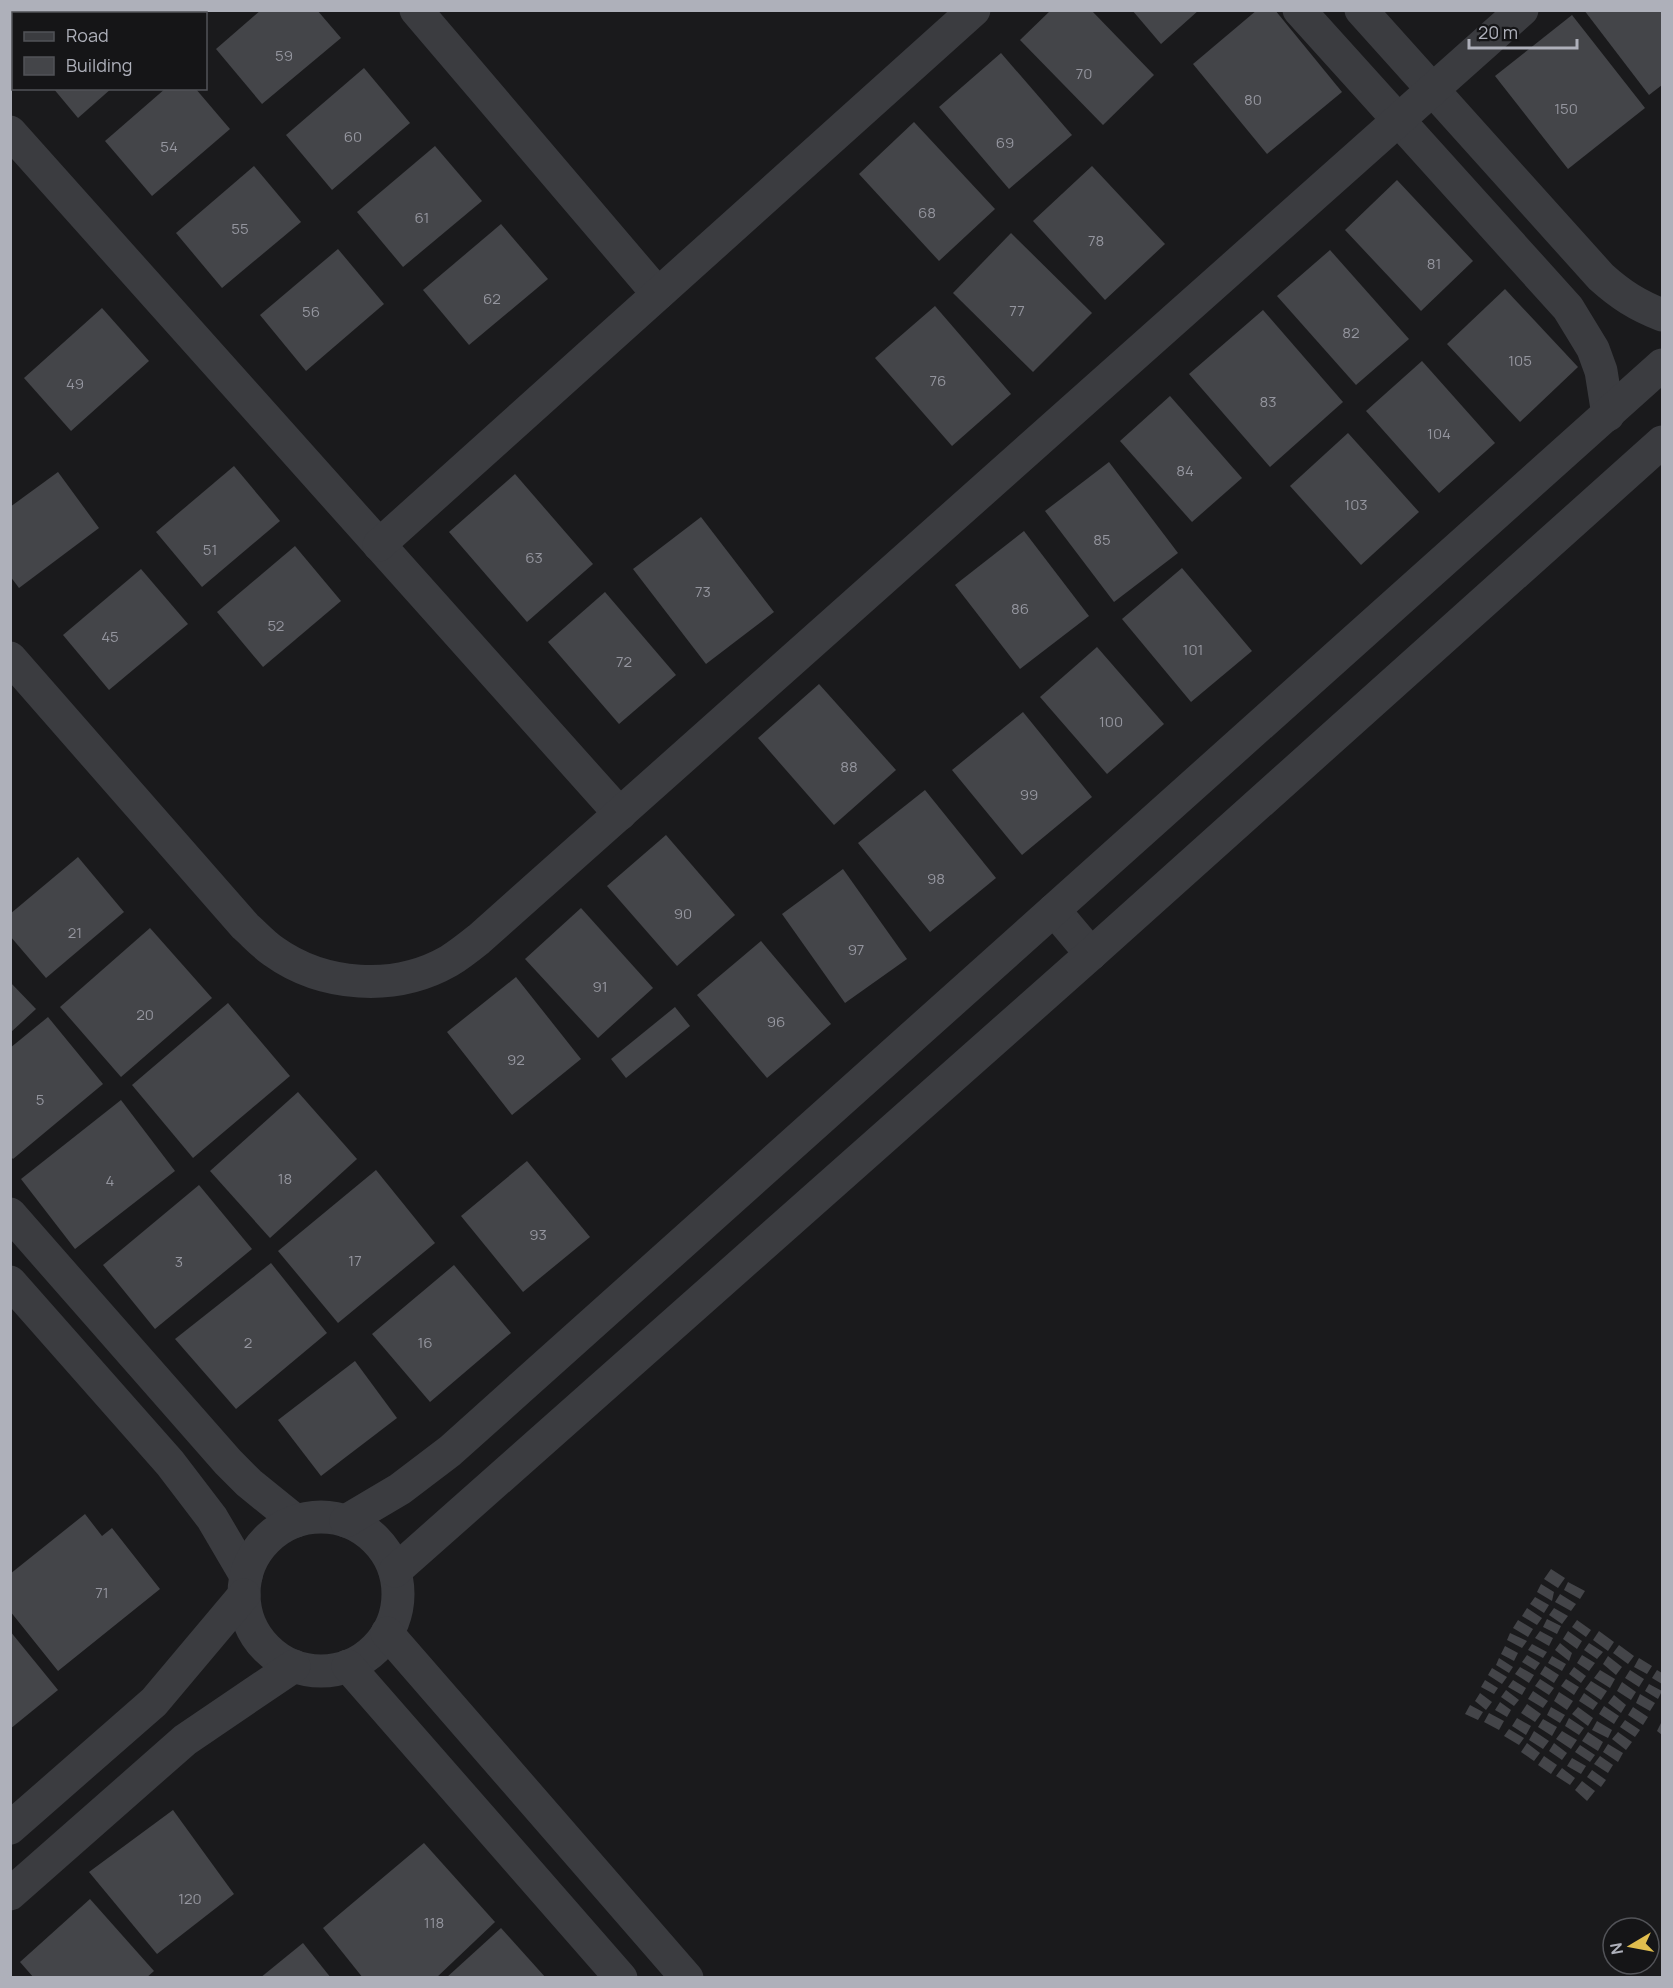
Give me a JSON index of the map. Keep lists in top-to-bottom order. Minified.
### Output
{"house_numbers":["59","70","80","150","60","69","54","68","61","55","78","81","62","77","56","82","105","76","49","83","104","84","103","85","51","63","73","86","52","45","101","72","100","88","99","98","90","21","97","91","20","96","92","5","18","4","93","17","3","2","16","71","120","118"],"legend":["Road","Building"],"scale_bar":"20 m","north":"left"}
